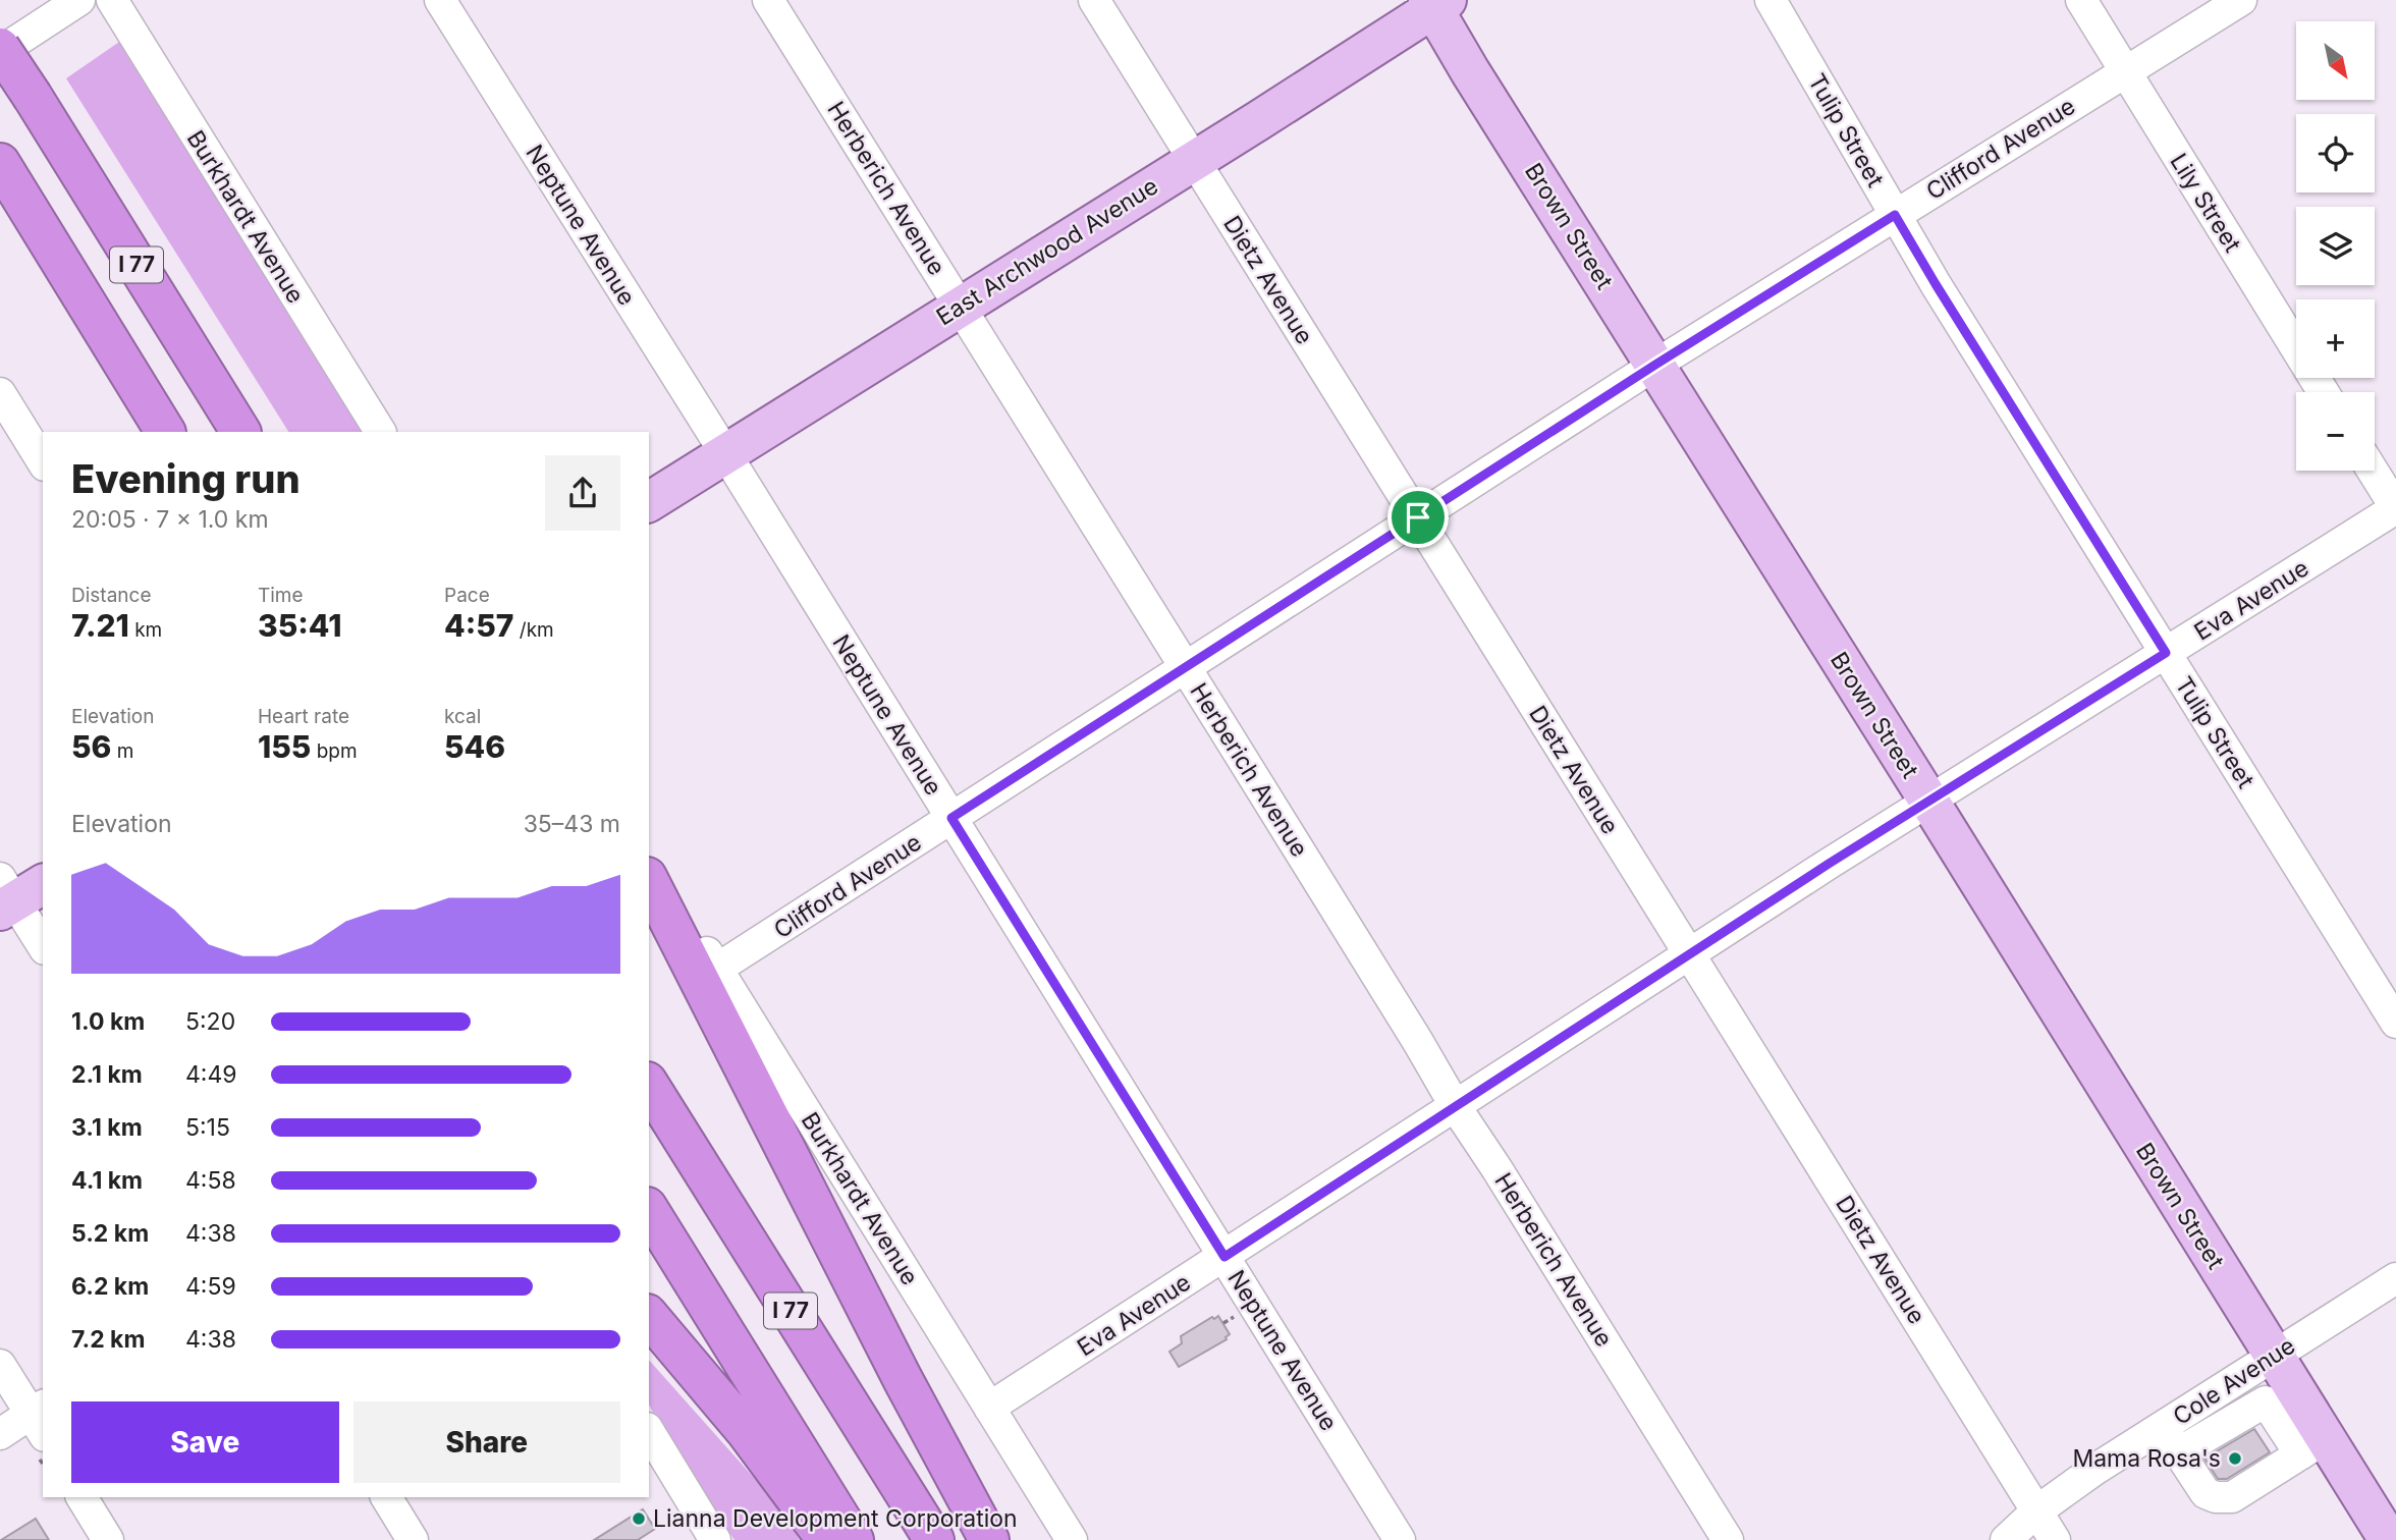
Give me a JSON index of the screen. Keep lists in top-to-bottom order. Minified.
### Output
{"streets":{"highway":["I 77"],"main road":["Brown Street","East Archwood Avenue"],"street":["Tulip Street","Clifford Avenue","Herberich Avenue","Lily Street","Burkhardt Avenue","Neptune Avenue","Dietz Avenue","Eva Avenue","Cole Avenue"]},"crossings":[["Tulip Street","Clifford Avenue"],["Tulip Street","Eva Avenue"],["Clifford Avenue","Herberich Avenue"],["Clifford Avenue","Lily Street"],["Clifford Avenue","Burkhardt Avenue"],["Clifford Avenue","Neptune Avenue"],["Clifford Avenue","Brown Street"],["Clifford Avenue","Dietz Avenue"],["Herberich Avenue","East Archwood Avenue"],["Herberich Avenue","Eva Avenue"],["Burkhardt Avenue","Eva Avenue"],["Neptune Avenue","East Archwood Avenue"],["Neptune Avenue","Eva Avenue"],["Brown Street","East Archwood Avenue"],["Brown Street","Eva Avenue"],["Brown Street","Cole Avenue"],["East Archwood Avenue","Dietz Avenue"],["Dietz Avenue","Eva Avenue"],["Dietz Avenue","Cole Avenue"]],"places":["Mama Rosa's","Lianna Development Corporation"],"north":"bottom right","page":{"map_buttons":["+","−"],"heading":["Evening run","20:05 · 7 × 1.0 km"],"stats":[["Distance","7.21 km"],["Time","35:41"],["Pace","4:57 /km"],["Elevation","56 m"],["Heart rate","155 bpm"],["kcal","546"]],"chart":["Elevation","35–43 m"],"list":[{"name":"1.0 km","note":"5:20"},{"name":"2.1 km","note":"4:49"},{"name":"3.1 km","note":"5:15"},{"name":"4.1 km","note":"4:58"},{"name":"5.2 km","note":"4:38"},{"name":"6.2 km","note":"4:59"},{"name":"7.2 km","note":"4:38"}],"buttons":["Save","Share"]}}
